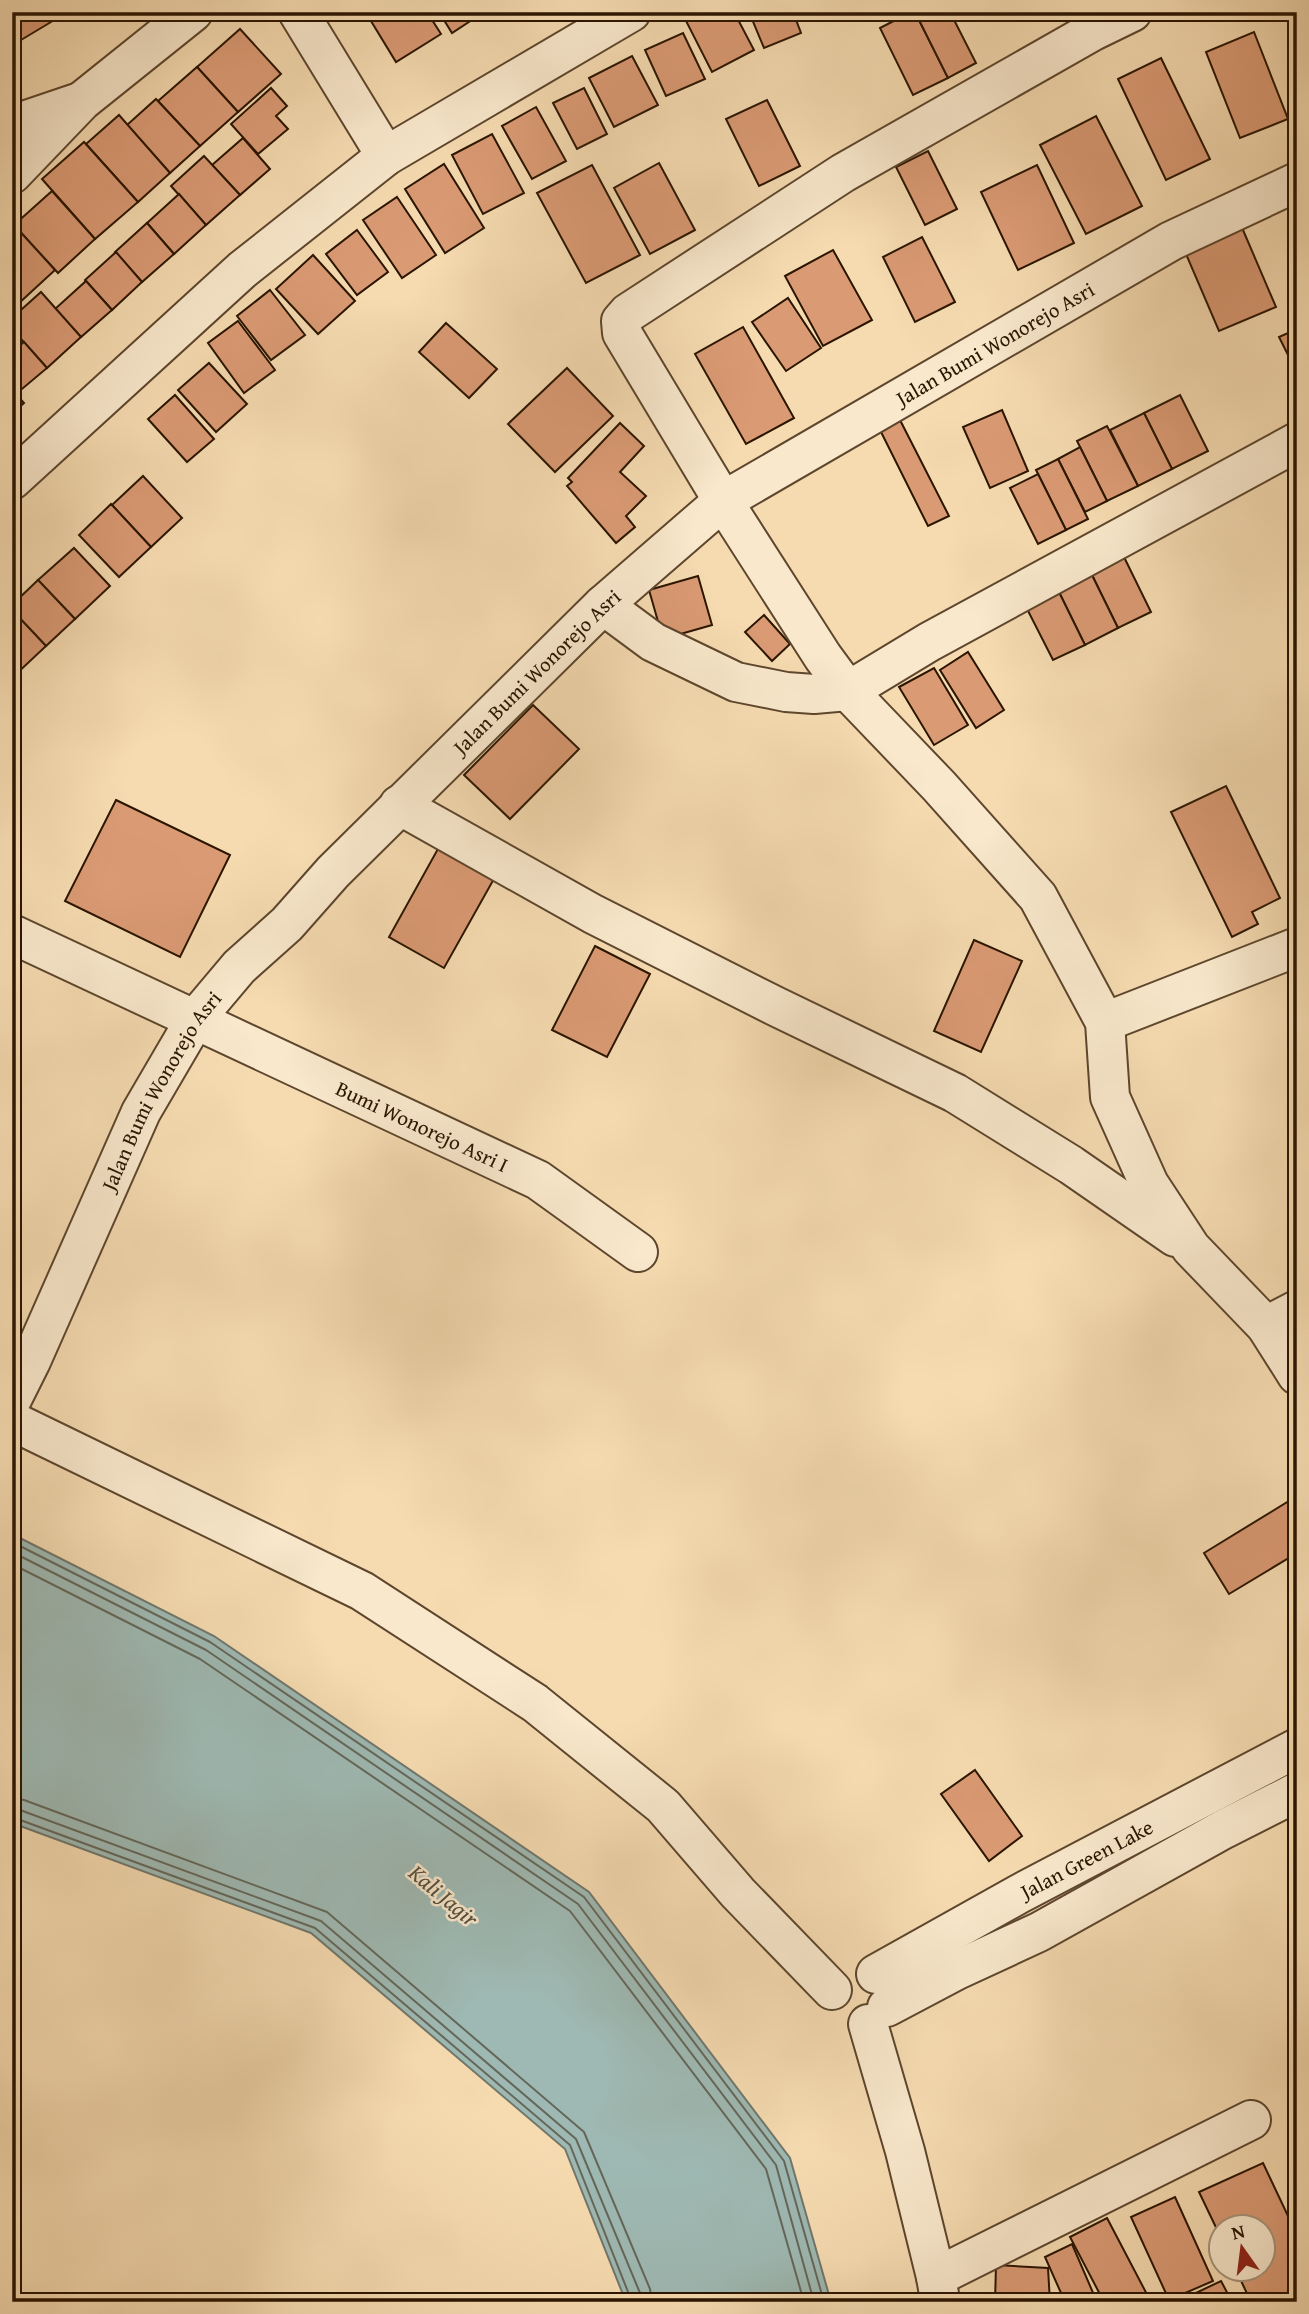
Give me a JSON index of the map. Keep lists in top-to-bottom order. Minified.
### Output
{"streets":{"street":["Jalan Bumi Wonorejo Asri","Bumi Wonorejo Asri I","Jalan Green Lake"]},"crossings":[["Jalan Bumi Wonorejo Asri","Bumi Wonorejo Asri I"]],"water":["Kali Jagir"],"north":"top"}
